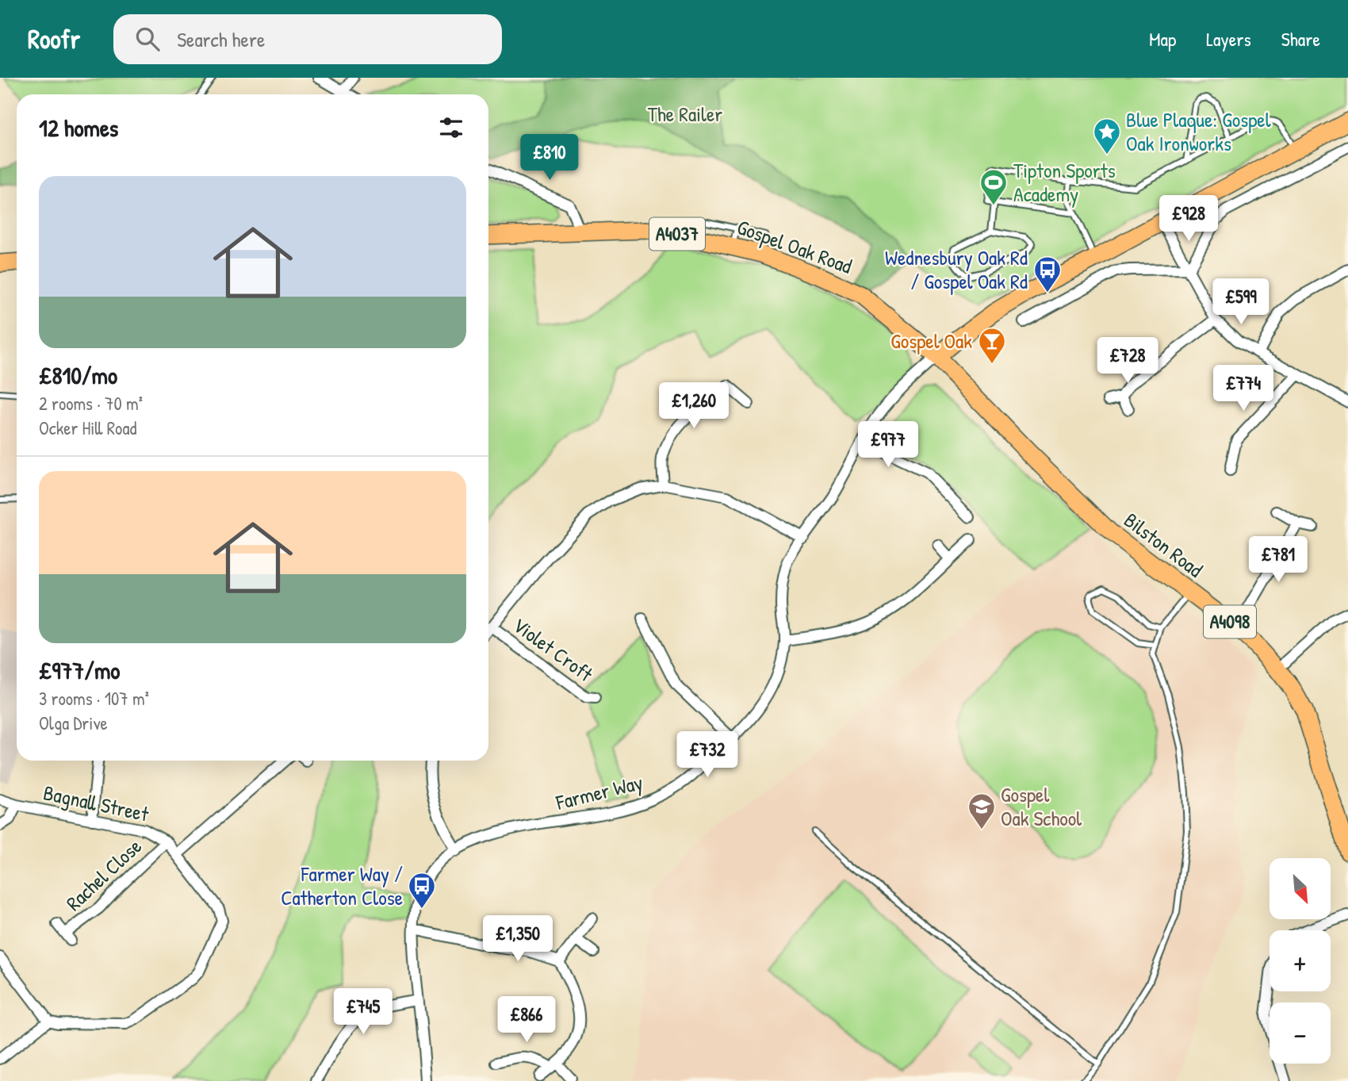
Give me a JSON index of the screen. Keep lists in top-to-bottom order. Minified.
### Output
{"streets":{"main road":["A4037","Gospel Oak Road","Bilston Road","A4098"],"street":["Violet Croft","Farmer Way","Bagnall Street","Rachel Close"]},"crossings":[["Gospel Oak Road","Bilston Road"],["Gospel Oak Road","Farmer Way"],["Bilston Road","Farmer Way"],["Bagnall Street","Rachel Close"]],"parks":["The Railer"],"places":{"place":["Blue Plaque: Gospel Oak Ironworks"],"sports":["Tipton Sports Academy"],"bus stop":["Wednesbury Oak Rd / Gospel Oak Rd","Farmer Way / Catherton Close"],"bar":["Gospel Oak"],"school or university":["Gospel Oak School"]},"north":"bottom right","page":{"header":"Roofr","search":"Search here","nav":["Map","Layers","Share"],"heading":"12 homes","price":["£810","£928","£599","£728","£774","£1,260","£977","£781","£732","£1,350","£745","£866"],"list":[{"name":"£810/mo","note":"2 rooms · 70 m² · Ocker Hill Road"},{"name":"£977/mo","note":"3 rooms · 107 m² · Olga Drive"}],"map_buttons":["+","−"]}}
